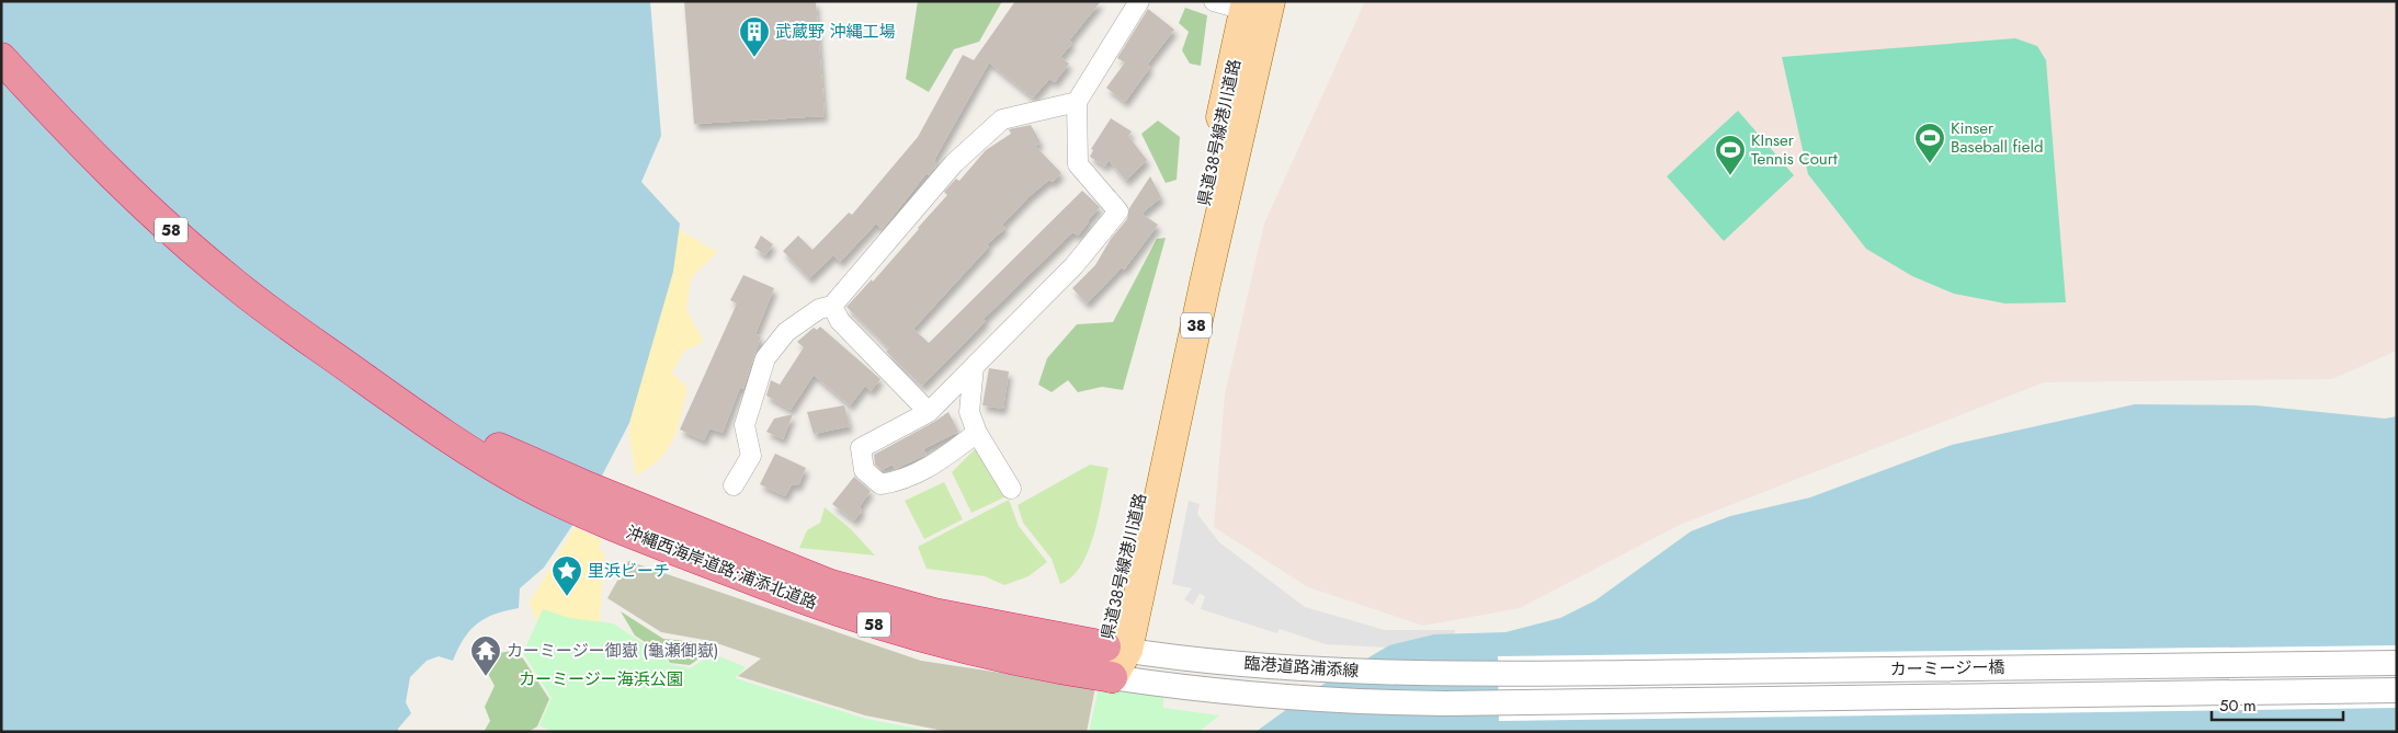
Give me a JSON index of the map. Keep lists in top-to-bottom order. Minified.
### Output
{"streets":{"highway":["58","沖縄西海岸道路;浦添北道路"],"main road":["県道38号線港川道路","38"],"street":["臨港道路浦添線","カーミージー橋"]},"crossings":[["県道38号線港川道路","沖縄西海岸道路;浦添北道路"],["県道38号線港川道路","臨港道路浦添線"],["沖縄西海岸道路;浦添北道路","臨港道路浦添線"],["臨港道路浦添線","カーミージー橋"]],"parks":["カーミージー海浜公園"],"places":{"building":["武蔵野 沖縄工場"],"sports":["Kinser Baseball field","KInser Tennis Court"],"place":["里浜ビーチ"],"temple":["カーミージー御嶽 (龜瀬御嶽)"]},"scale_bar":"50 m"}
